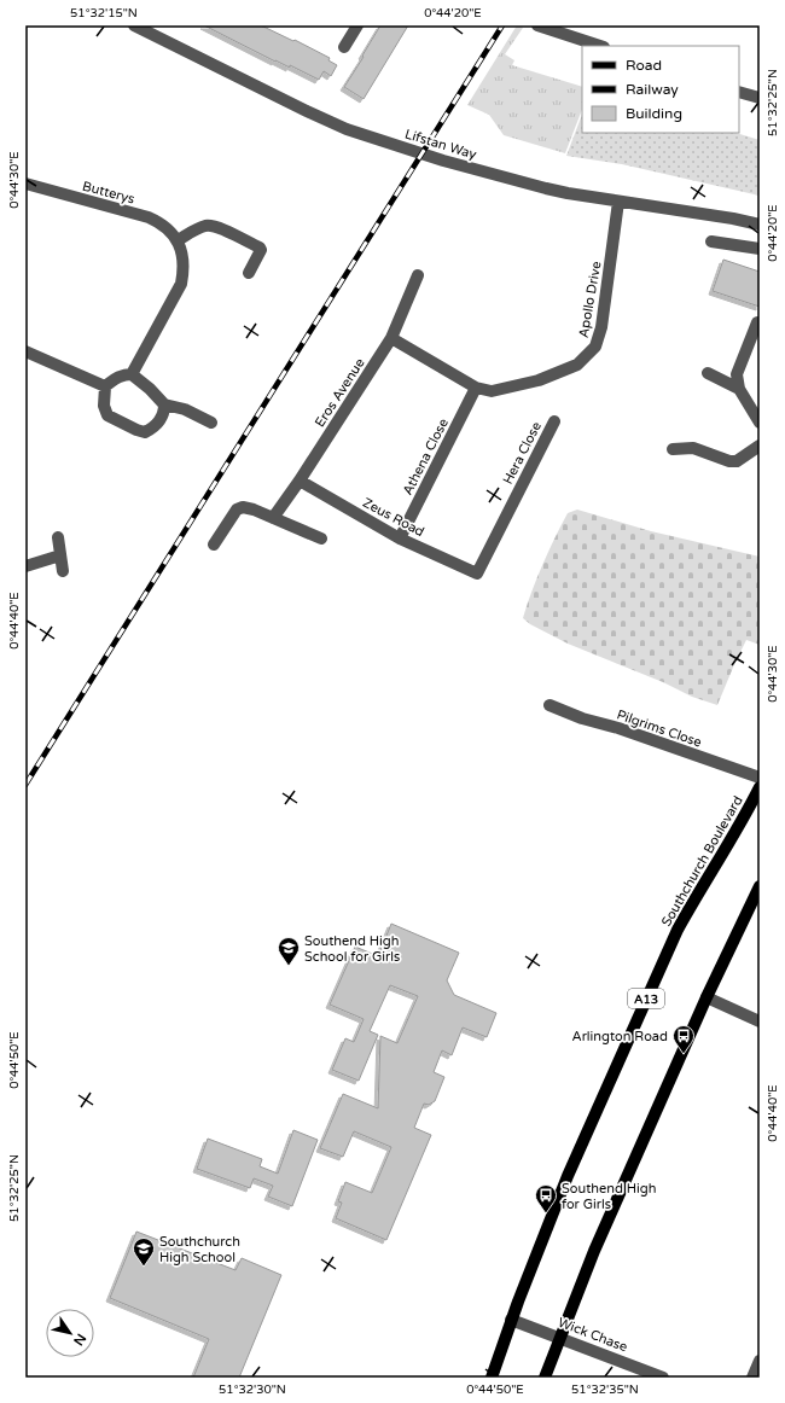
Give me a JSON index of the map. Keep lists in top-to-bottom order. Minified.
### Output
{"streets":{"main road":["Southchurch Boulevard","A13"],"street":["Lifstan Way","Butterys","Apollo Drive","Eros Avenue","Hera Close","Athena Close","Zeus Road","Pilgrims Close","Wick Chase"]},"crossings":[["Lifstan Way","Apollo Drive"],["Apollo Drive","Eros Avenue"],["Apollo Drive","Athena Close"],["Eros Avenue","Zeus Road"],["Hera Close","Zeus Road"],["Athena Close","Zeus Road"],["Southchurch Boulevard","Wick Chase"]],"places":{"school or university":["Southend High School for Girls","Southchurch High School"],"bus stop":["Arlington Road","Southend High for Girls"]},"legend":["Road","Railway","Building"],"north":"bottom right","coordinates":["51°32'15\"N","0°44'20\"E","51°32'25\"N","0°44'30\"E","0°44'40\"E","0°44'50\"E","51°32'30\"N","51°32'35\"N"]}
